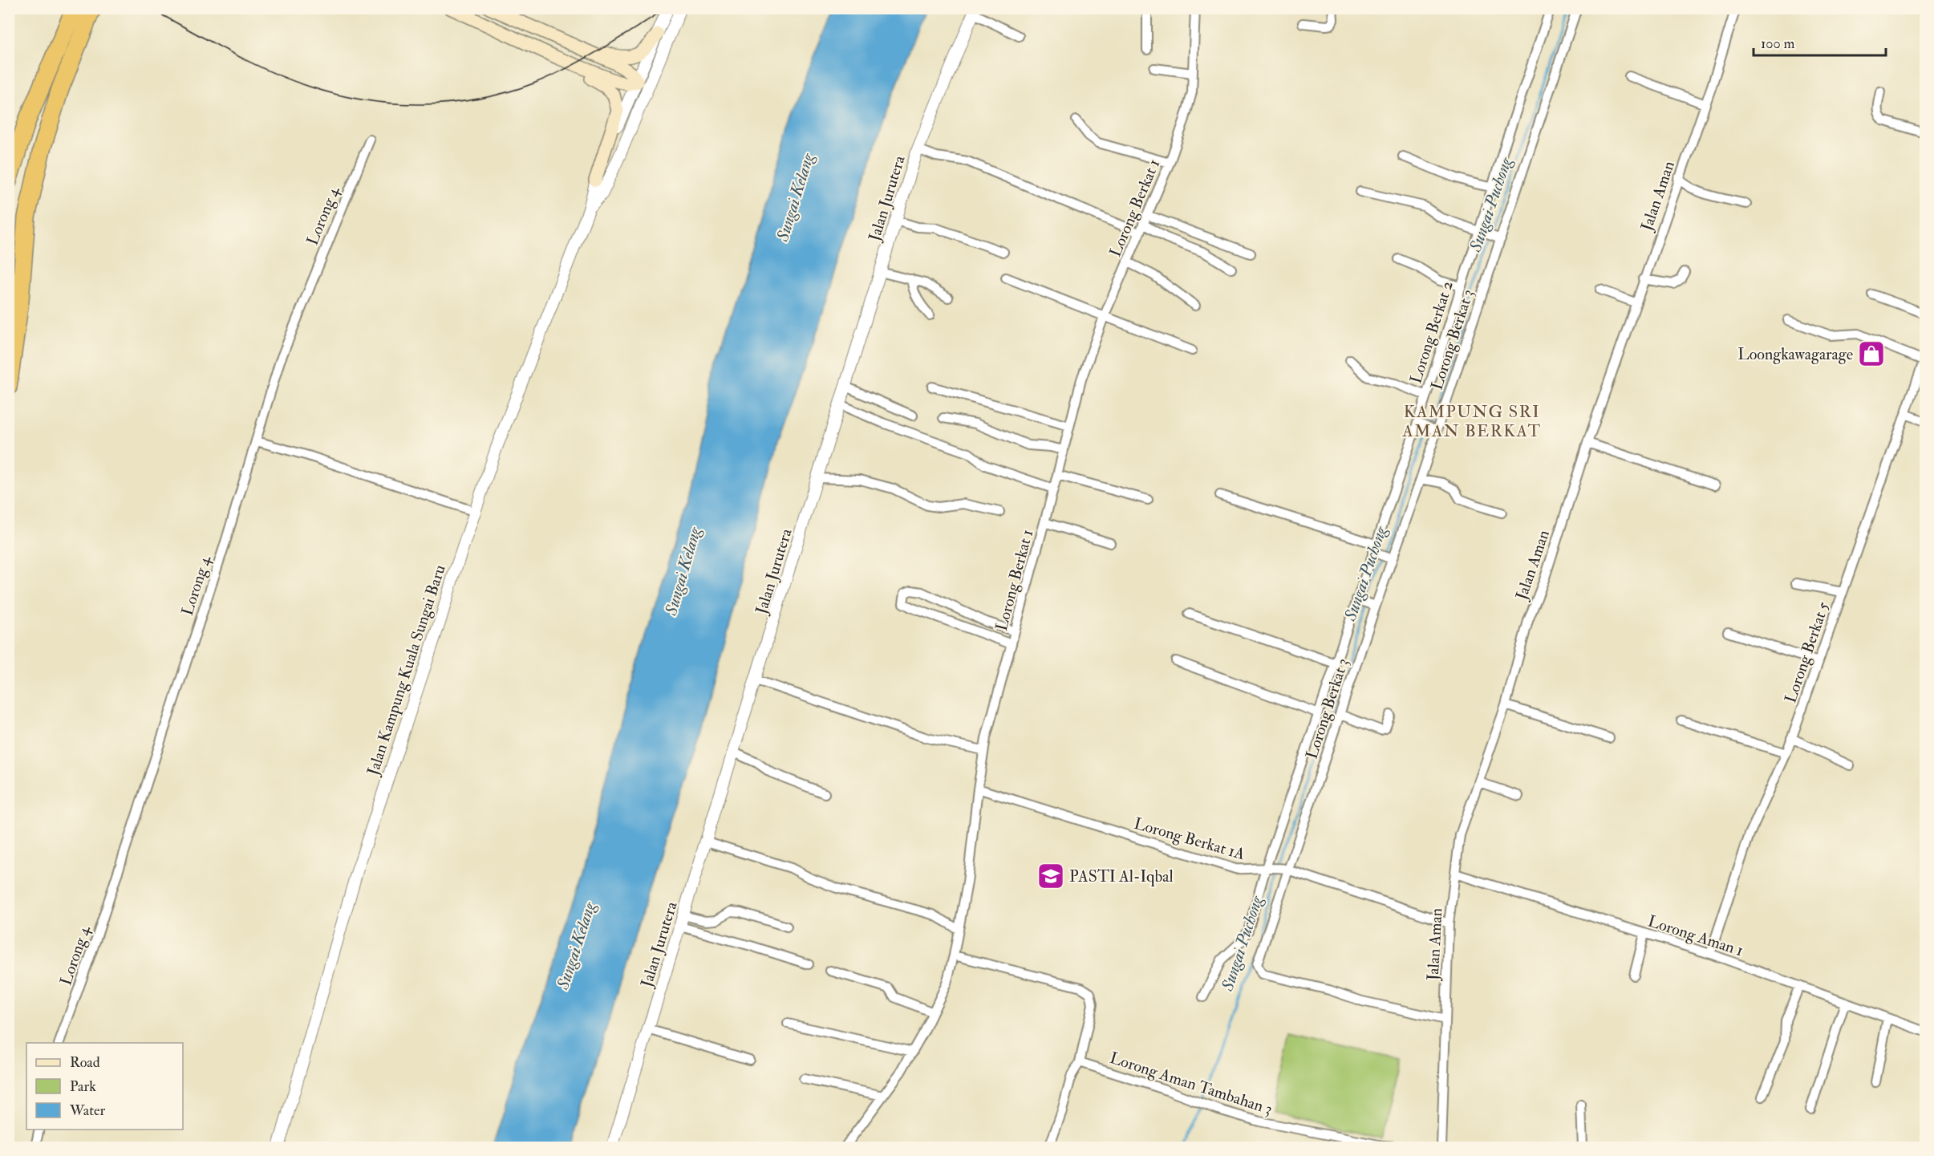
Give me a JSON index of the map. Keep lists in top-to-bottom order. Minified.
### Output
{"streets":{"street":["Jalan Aman","Jalan Jurutera","Lorong Berkat 1","Lorong 4","Lorong Berkat 2","Lorong Berkat 3","Lorong Berkat 5","Jalan Kampung Kuala Sungai Baru","Lorong Berkat 1A","Lorong Aman 1","Lorong Aman Tambahan 3"]},"crossings":[["Jalan Aman","Lorong Berkat 3"],["Jalan Aman","Lorong Berkat 1A"],["Jalan Aman","Lorong Aman 1"],["Lorong Berkat 1","Lorong Berkat 1A"],["Lorong Berkat 2","Lorong Berkat 1A"],["Lorong Berkat 3","Lorong Berkat 1A"],["Lorong Berkat 5","Lorong Aman 1"]],"districts":["KAMPUNG SRI AMAN BERKAT"],"water":["Sungai Kelang","Sungai Puchong"],"places":{"shop":["Loongkawagarage"],"school or university":["PASTI Al-Iqbal"]},"legend":["Road","Park","Water"],"scale_bar":"100 m"}
